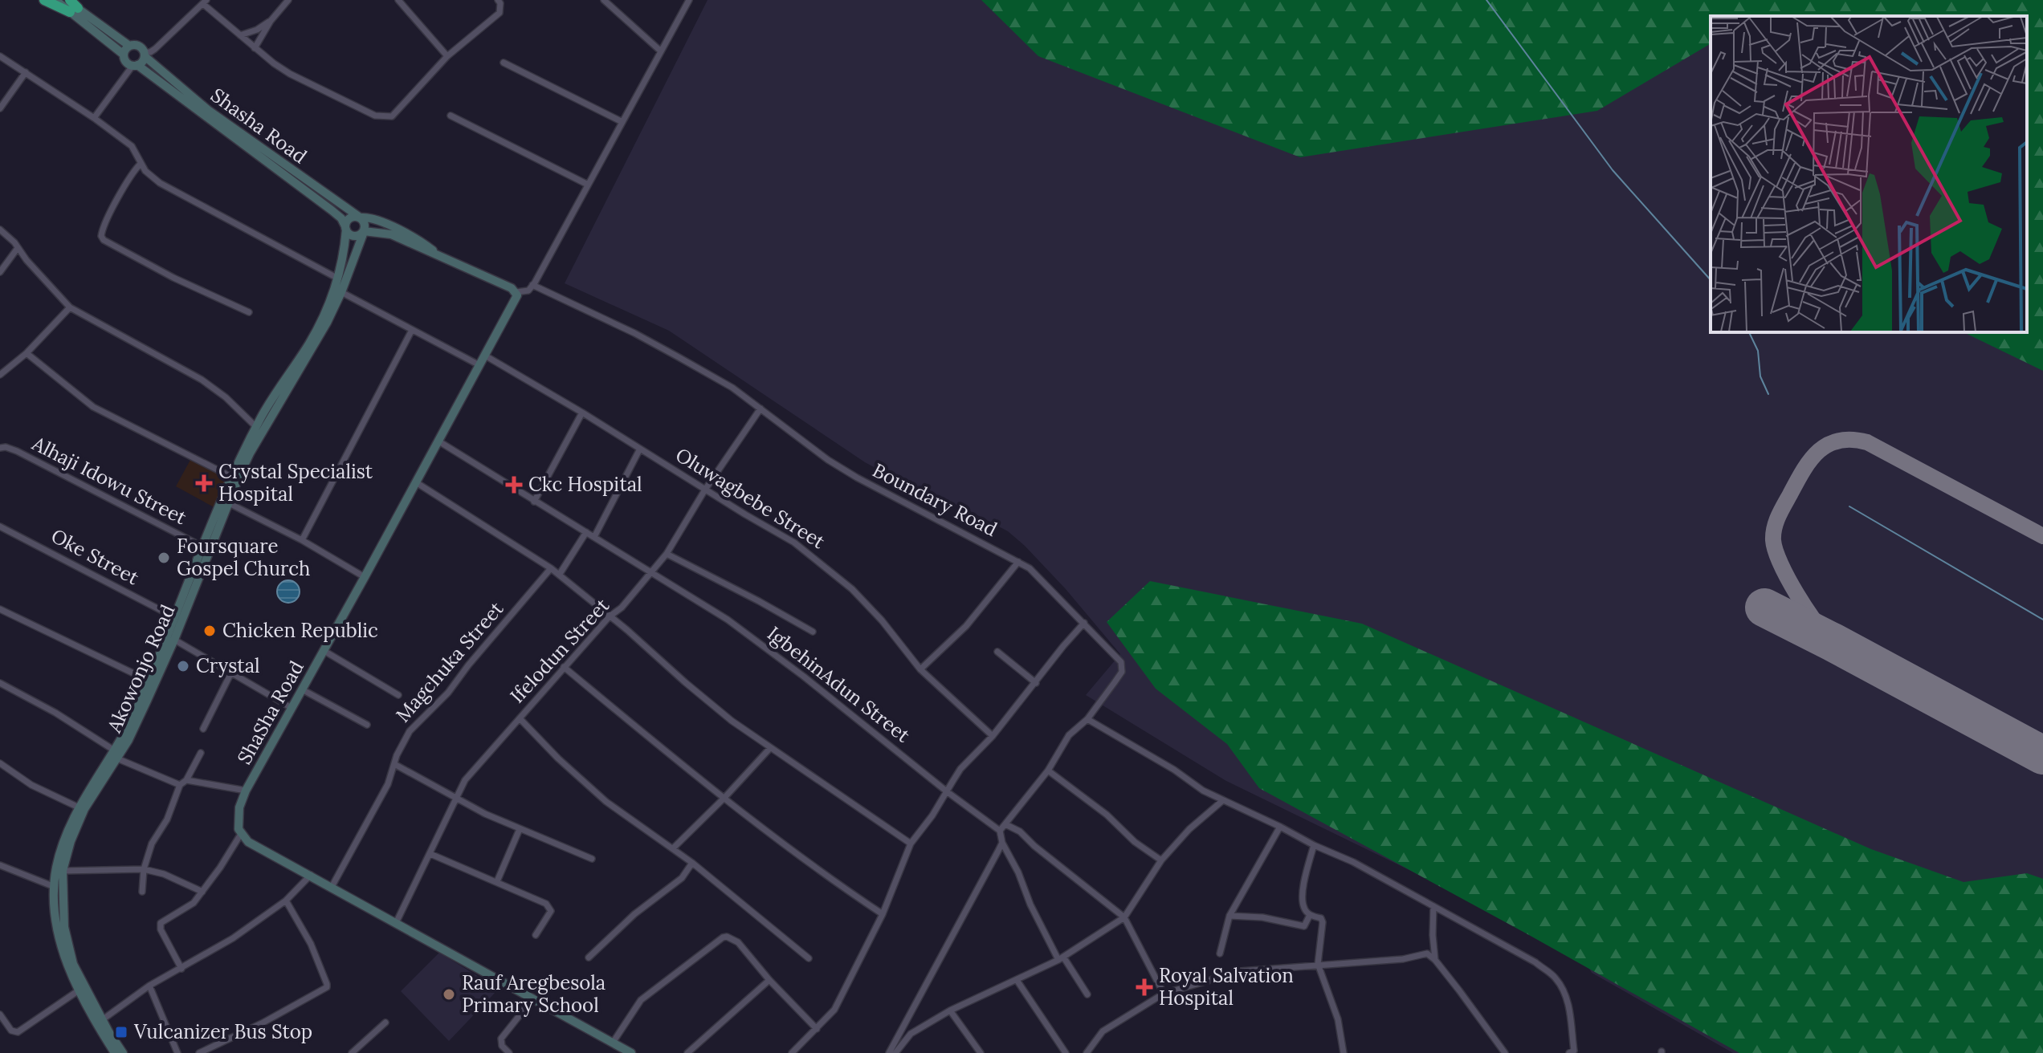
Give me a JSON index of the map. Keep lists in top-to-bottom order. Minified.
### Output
{"streets":{"main road":["Shasha Road","Akowonjo Road","ShaSha Road"],"street":["Alhaji Idowu Street","Oluwagbebe Street","Boundary Road","Oke Street","Ifelodun Street","Magchuka Street","IgbehinAdun Street"]},"crossings":[["Shasha Road","Akowonjo Road"],["Alhaji Idowu Street","Akowonjo Road"],["Oluwagbebe Street","Ifelodun Street"],["Oluwagbebe Street","ShaSha Road"],["Boundary Road","Ifelodun Street"],["Boundary Road","IgbehinAdun Street"],["Oke Street","Akowonjo Road"],["Ifelodun Street","IgbehinAdun Street"],["IgbehinAdun Street","ShaSha Road"]],"places":{"health":["Crystal Specialist Hospital","Ckc Hospital","Royal Salvation Hospital"],"other":["Foursquare Gospel Church","Chicken Republic","Crystal","Rauf Aregbesola Primary School"],"transit":["Vulcanizer Bus Stop"]}}
